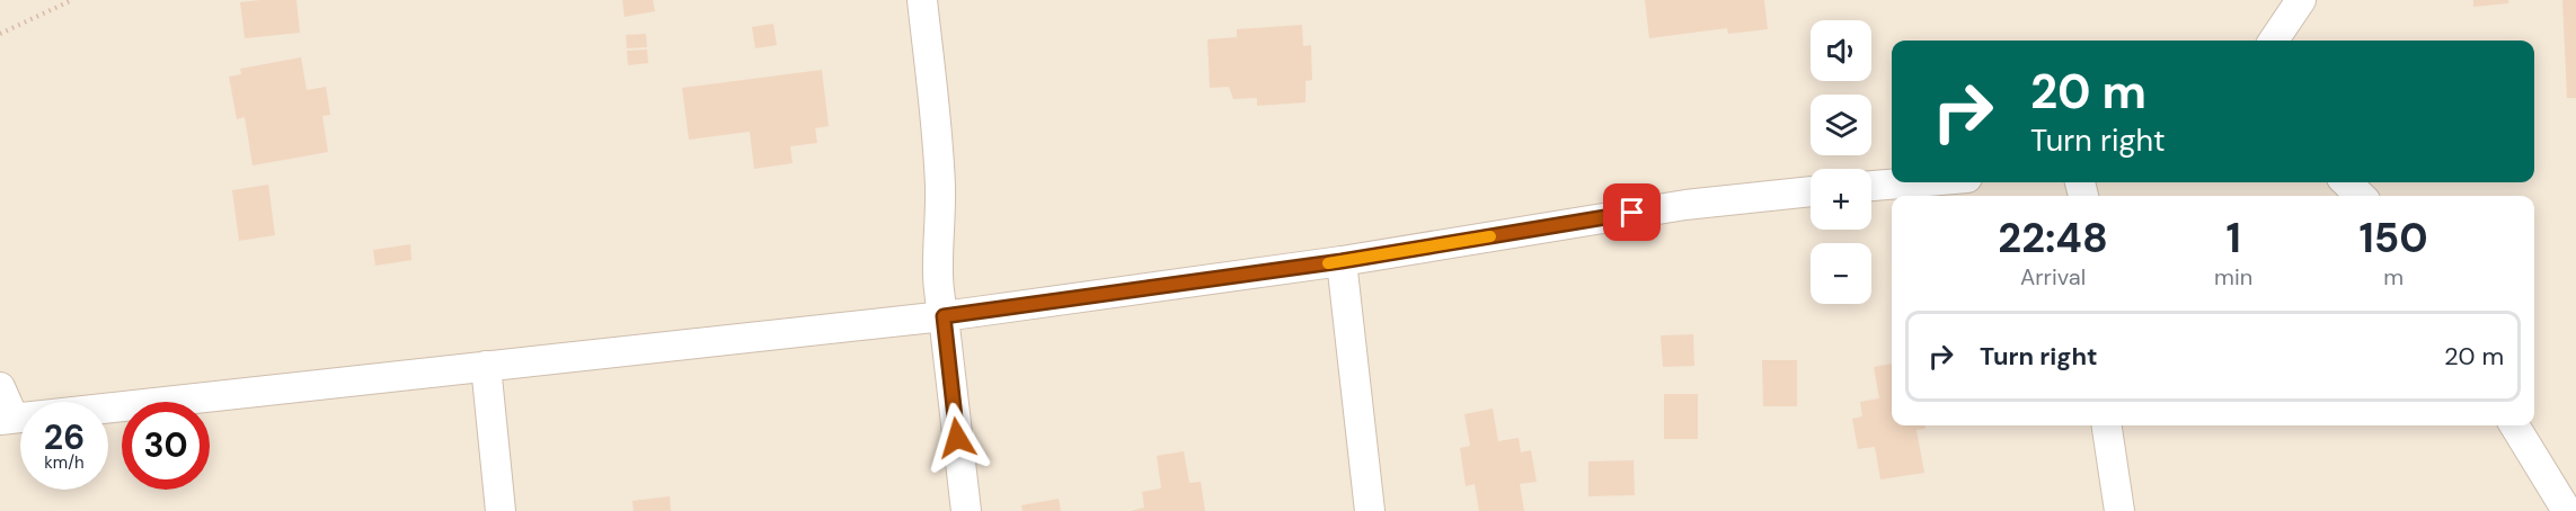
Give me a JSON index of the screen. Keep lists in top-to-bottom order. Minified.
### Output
{"page":{"map_buttons":["+","−"],"turn":["20 m","Turn right"],"eta":["22:48","Arrival","1","min","150","m"],"list":[{"name":"Turn right","value":"20 m"}],"speed":"26 km/h","limit":"30"}}
